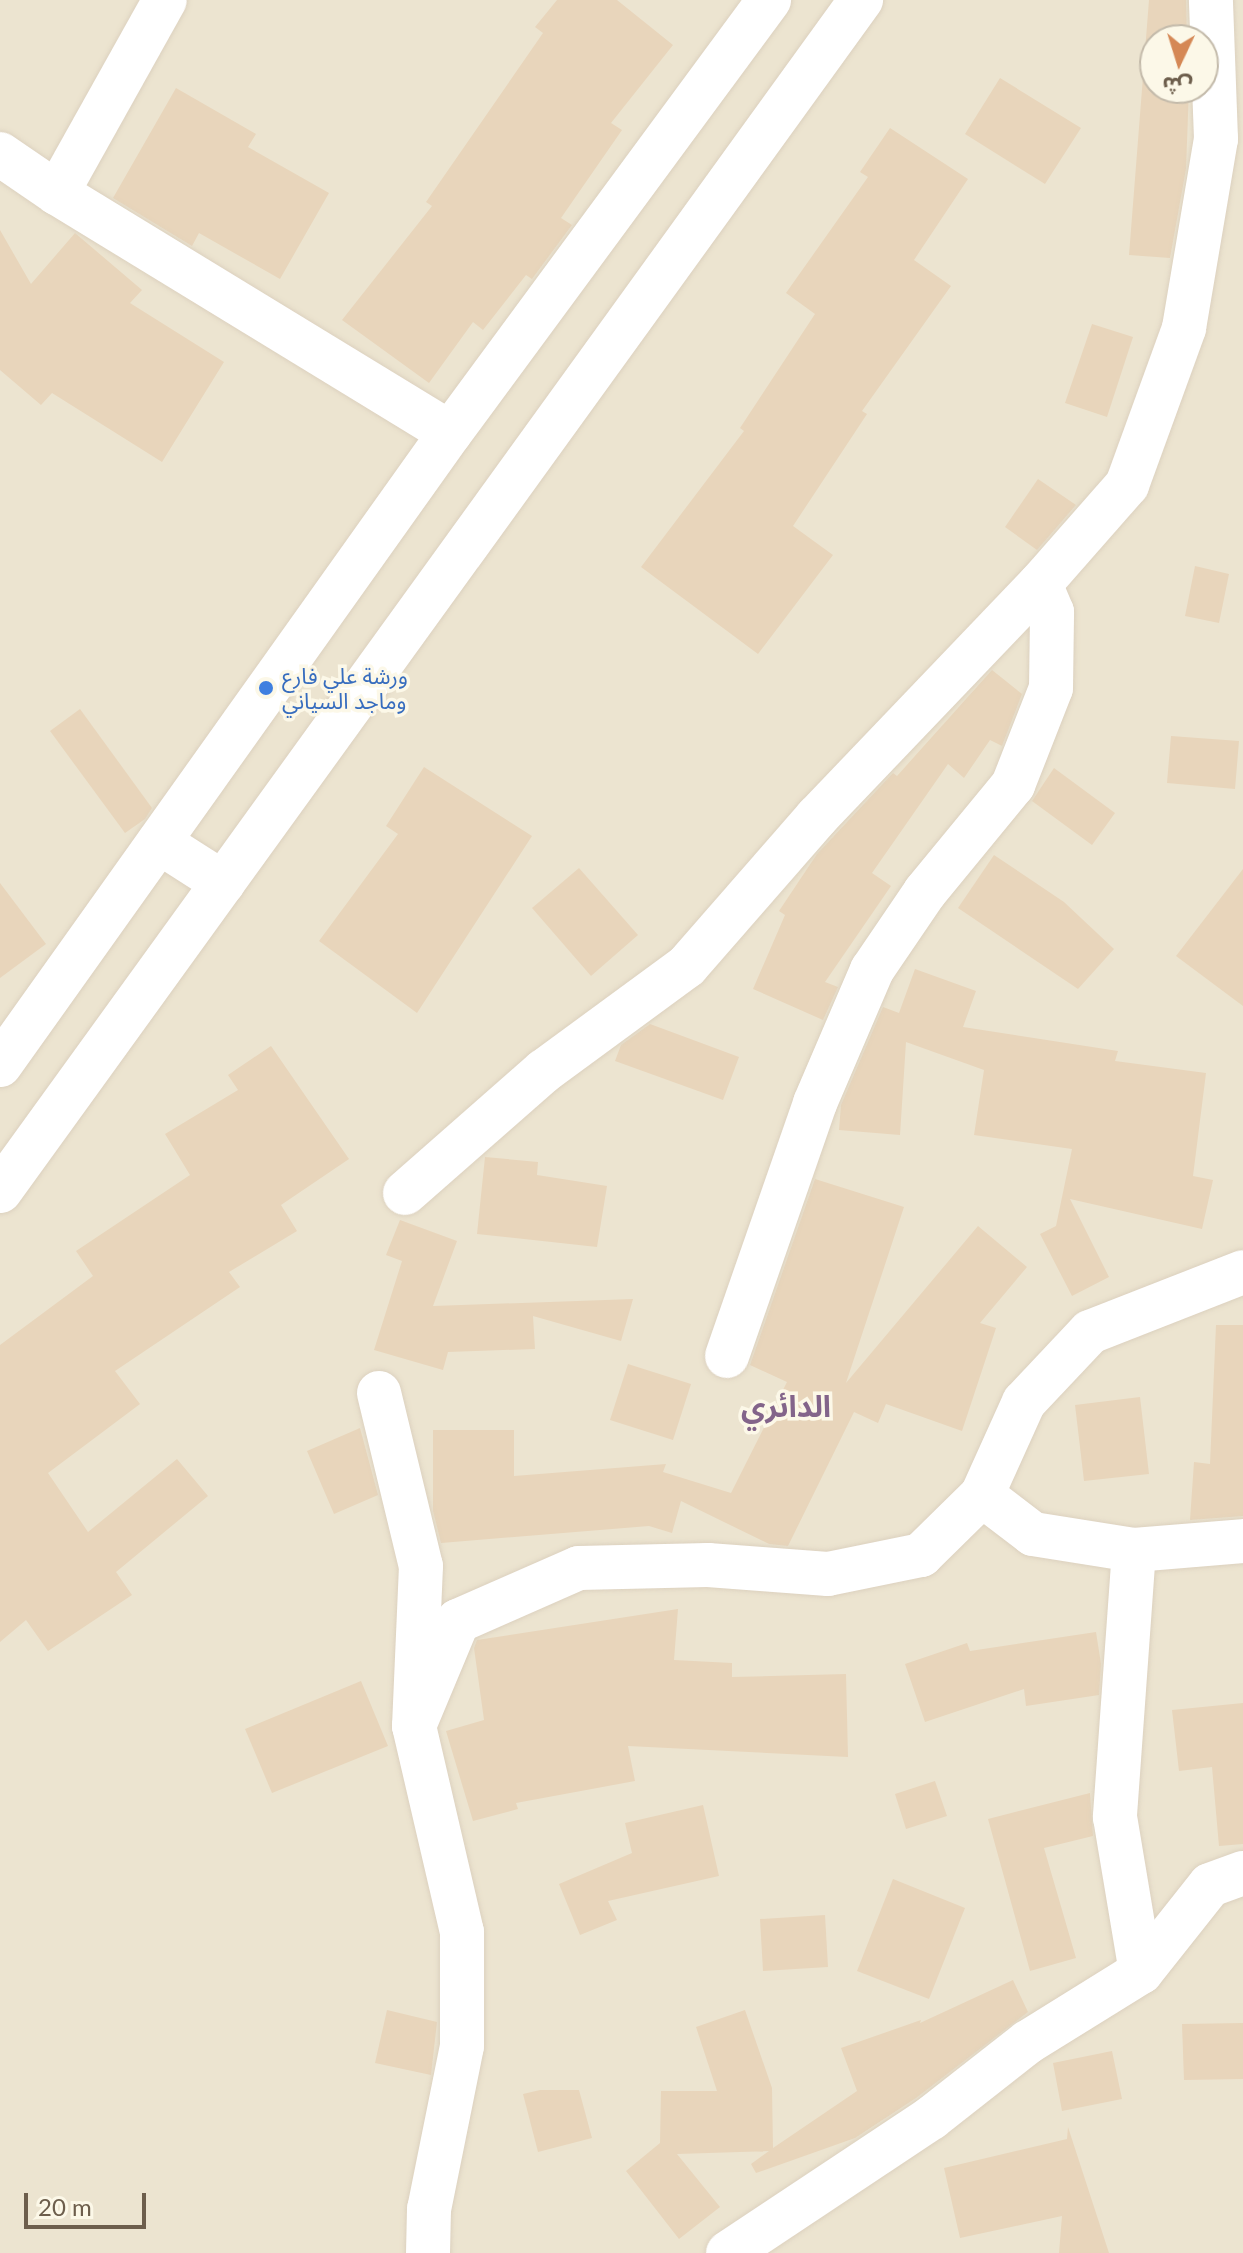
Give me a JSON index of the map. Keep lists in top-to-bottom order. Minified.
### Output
{"districts":["الدائري"],"places":["ورشة علي فارع وماجد السياني"],"scale_bar":"20 m","north":"bottom"}
